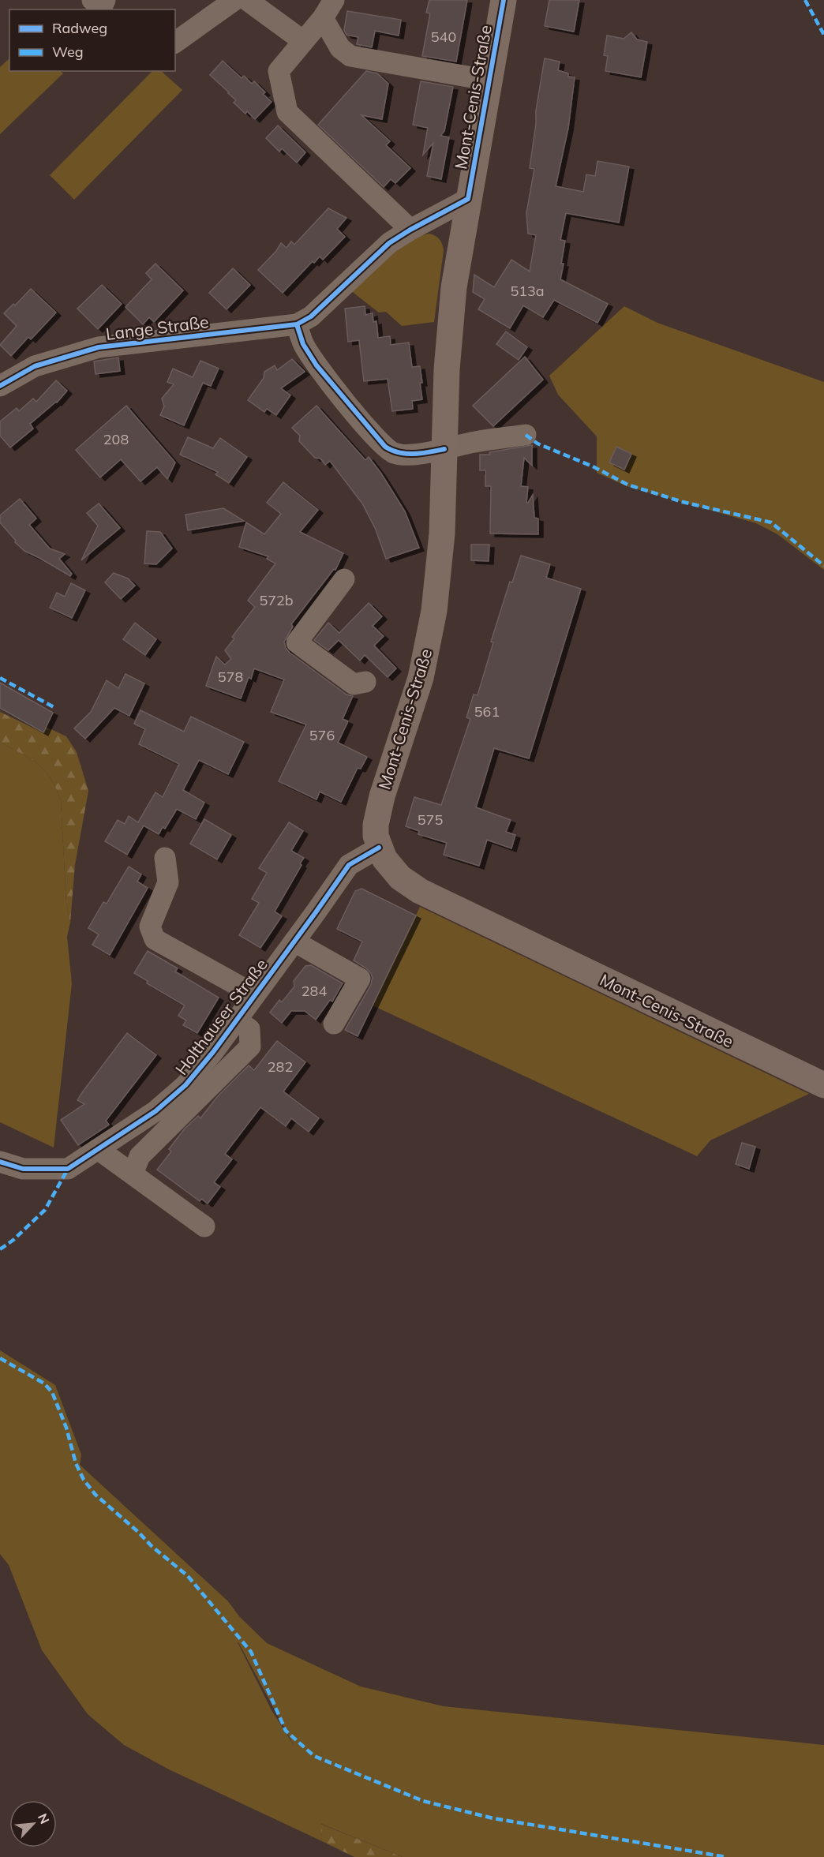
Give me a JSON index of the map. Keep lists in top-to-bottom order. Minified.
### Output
{"streets":{"main road":["Mont-Cenis-Straße"],"street":["Lange Straße","Holthauser Straße"]},"crossings":[["Mont-Cenis-Straße","Lange Straße"],["Mont-Cenis-Straße","Holthauser Straße"]],"house_numbers":["540","513a","208","572b","578","561","576","575","284","282"],"legend":["Radweg","Weg"],"north":"top right"}
